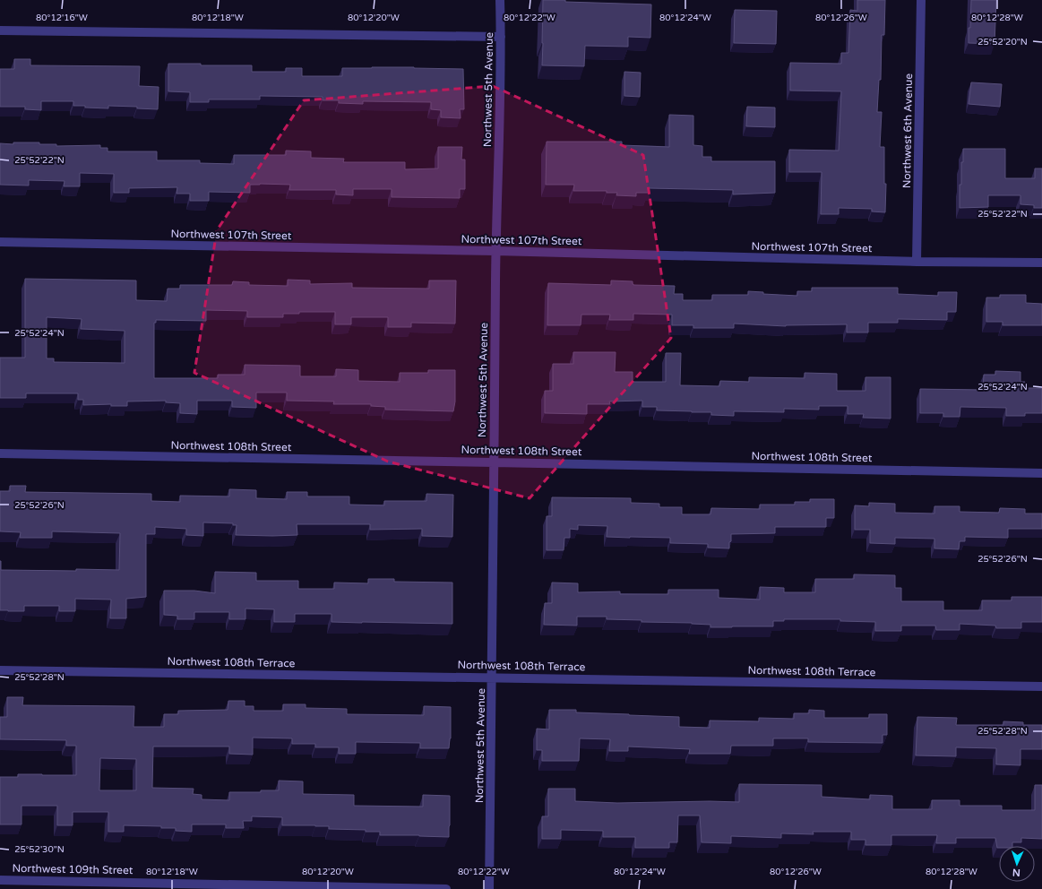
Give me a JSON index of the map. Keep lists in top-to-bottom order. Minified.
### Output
{"streets":{"street":["Northwest 5th Avenue","Northwest 6th Avenue","Northwest 107th Street","Northwest 108th Street","Northwest 108th Terrace","Northwest 109th Street"]},"crossings":[["Northwest 5th Avenue","Northwest 107th Street"],["Northwest 5th Avenue","Northwest 108th Street"],["Northwest 5th Avenue","Northwest 108th Terrace"],["Northwest 6th Avenue","Northwest 107th Street"]],"north":"bottom","coordinates":["80°12'16\"W","80°12'18\"W","80°12'20\"W","80°12'22\"W","80°12'24\"W","80°12'26\"W","80°12'28\"W","25°52'20\"N","25°52'22\"N","25°52'24\"N","25°52'26\"N","25°52'28\"N","25°52'30\"N"]}
